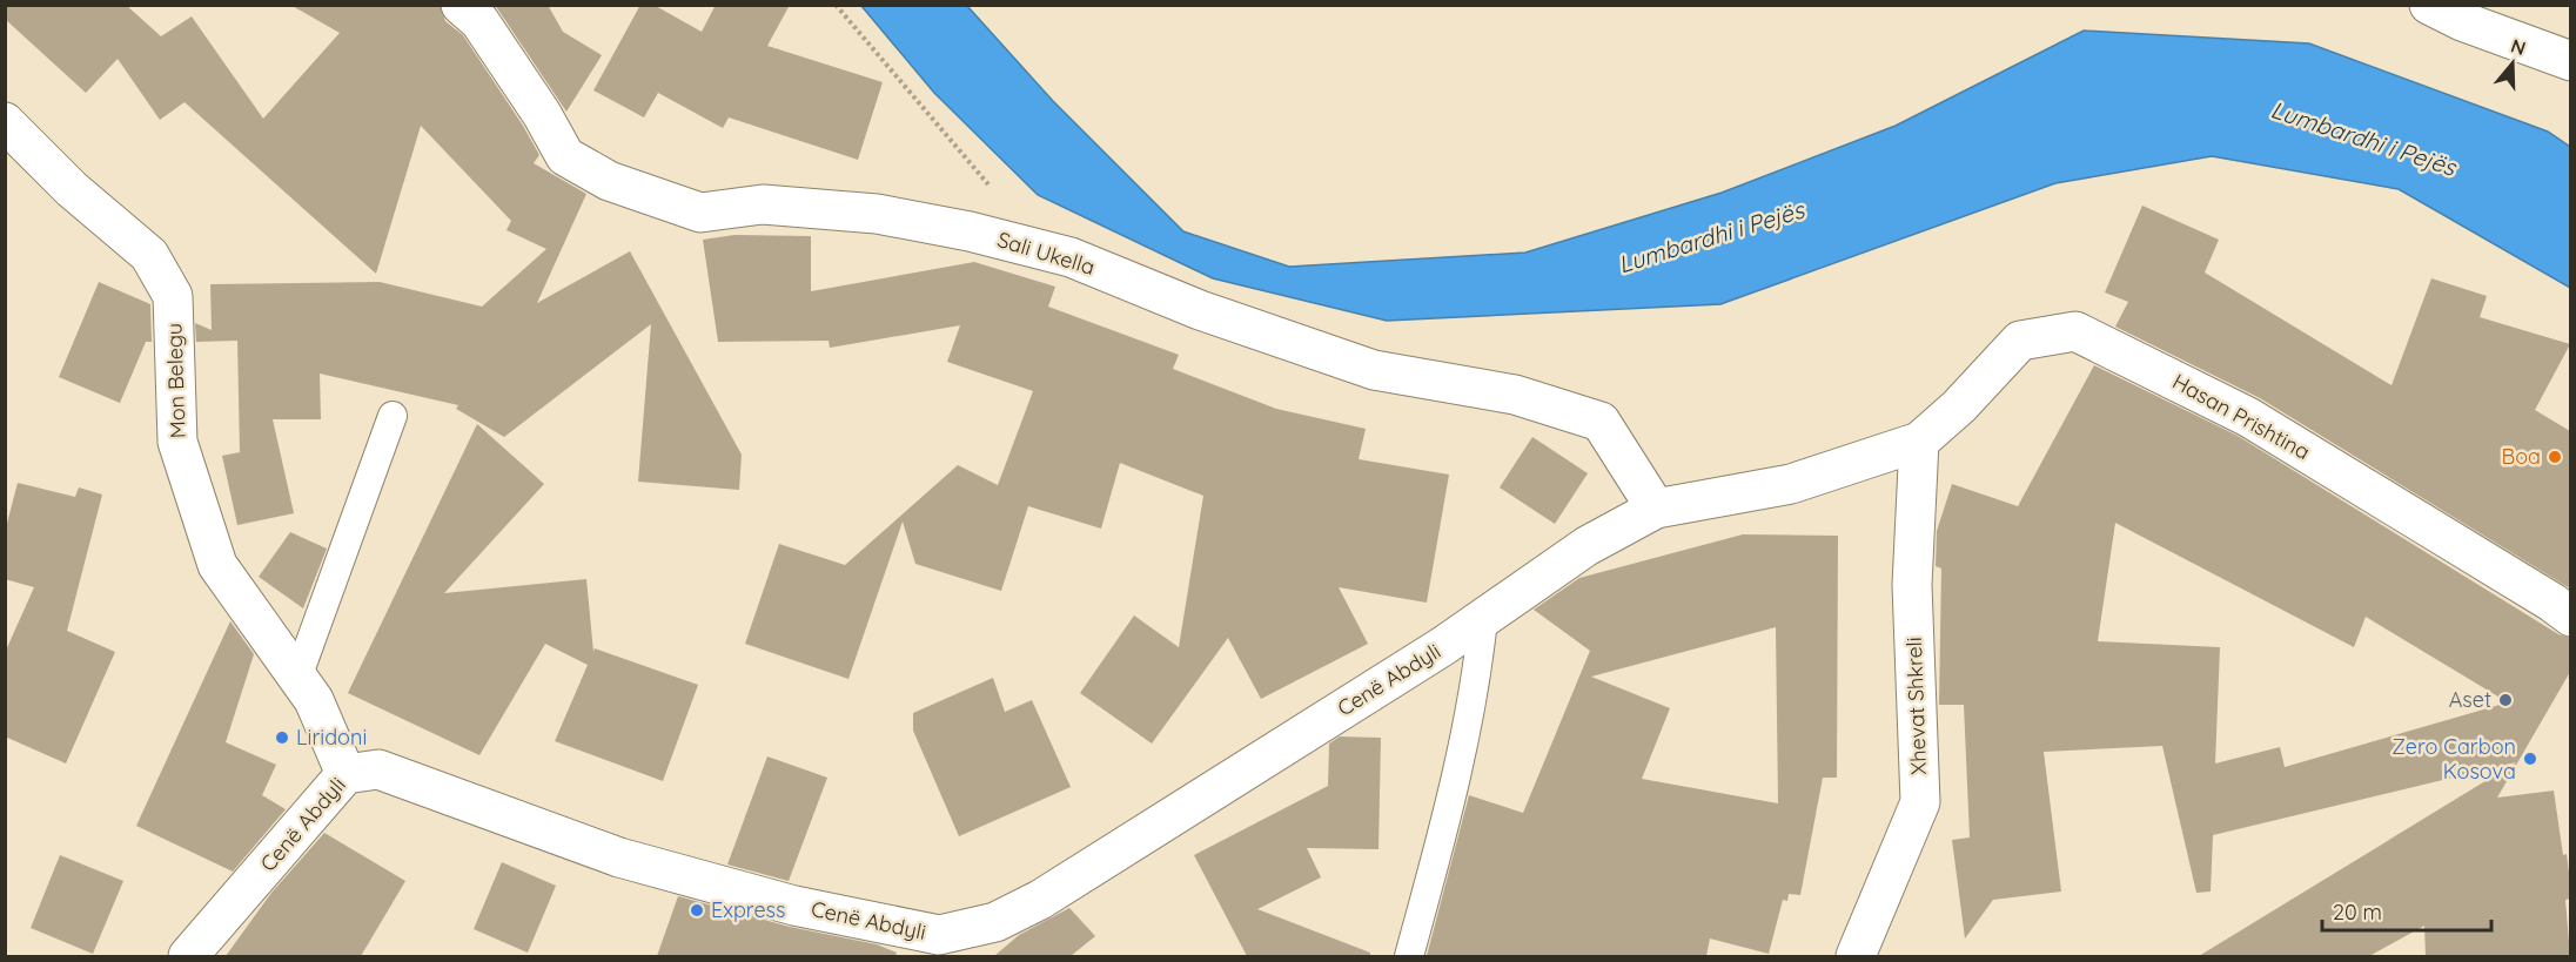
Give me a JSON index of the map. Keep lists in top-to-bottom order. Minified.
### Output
{"streets":{"street":["Sali Ukella","Mon Belegu","Hasan Prishtina","Cenë Abdyli","Xhevat Shkreli"]},"crossings":[["Sali Ukella","Cenë Abdyli"],["Mon Belegu","Cenë Abdyli"],["Hasan Prishtina","Cenë Abdyli"],["Hasan Prishtina","Xhevat Shkreli"],["Cenë Abdyli","Xhevat Shkreli"]],"water":["Lumbardhi i Pejës"],"places":["Boa","Aset","Liridoni","Zero Carbon Kosova","Express"],"scale_bar":"20 m","north":"top"}
